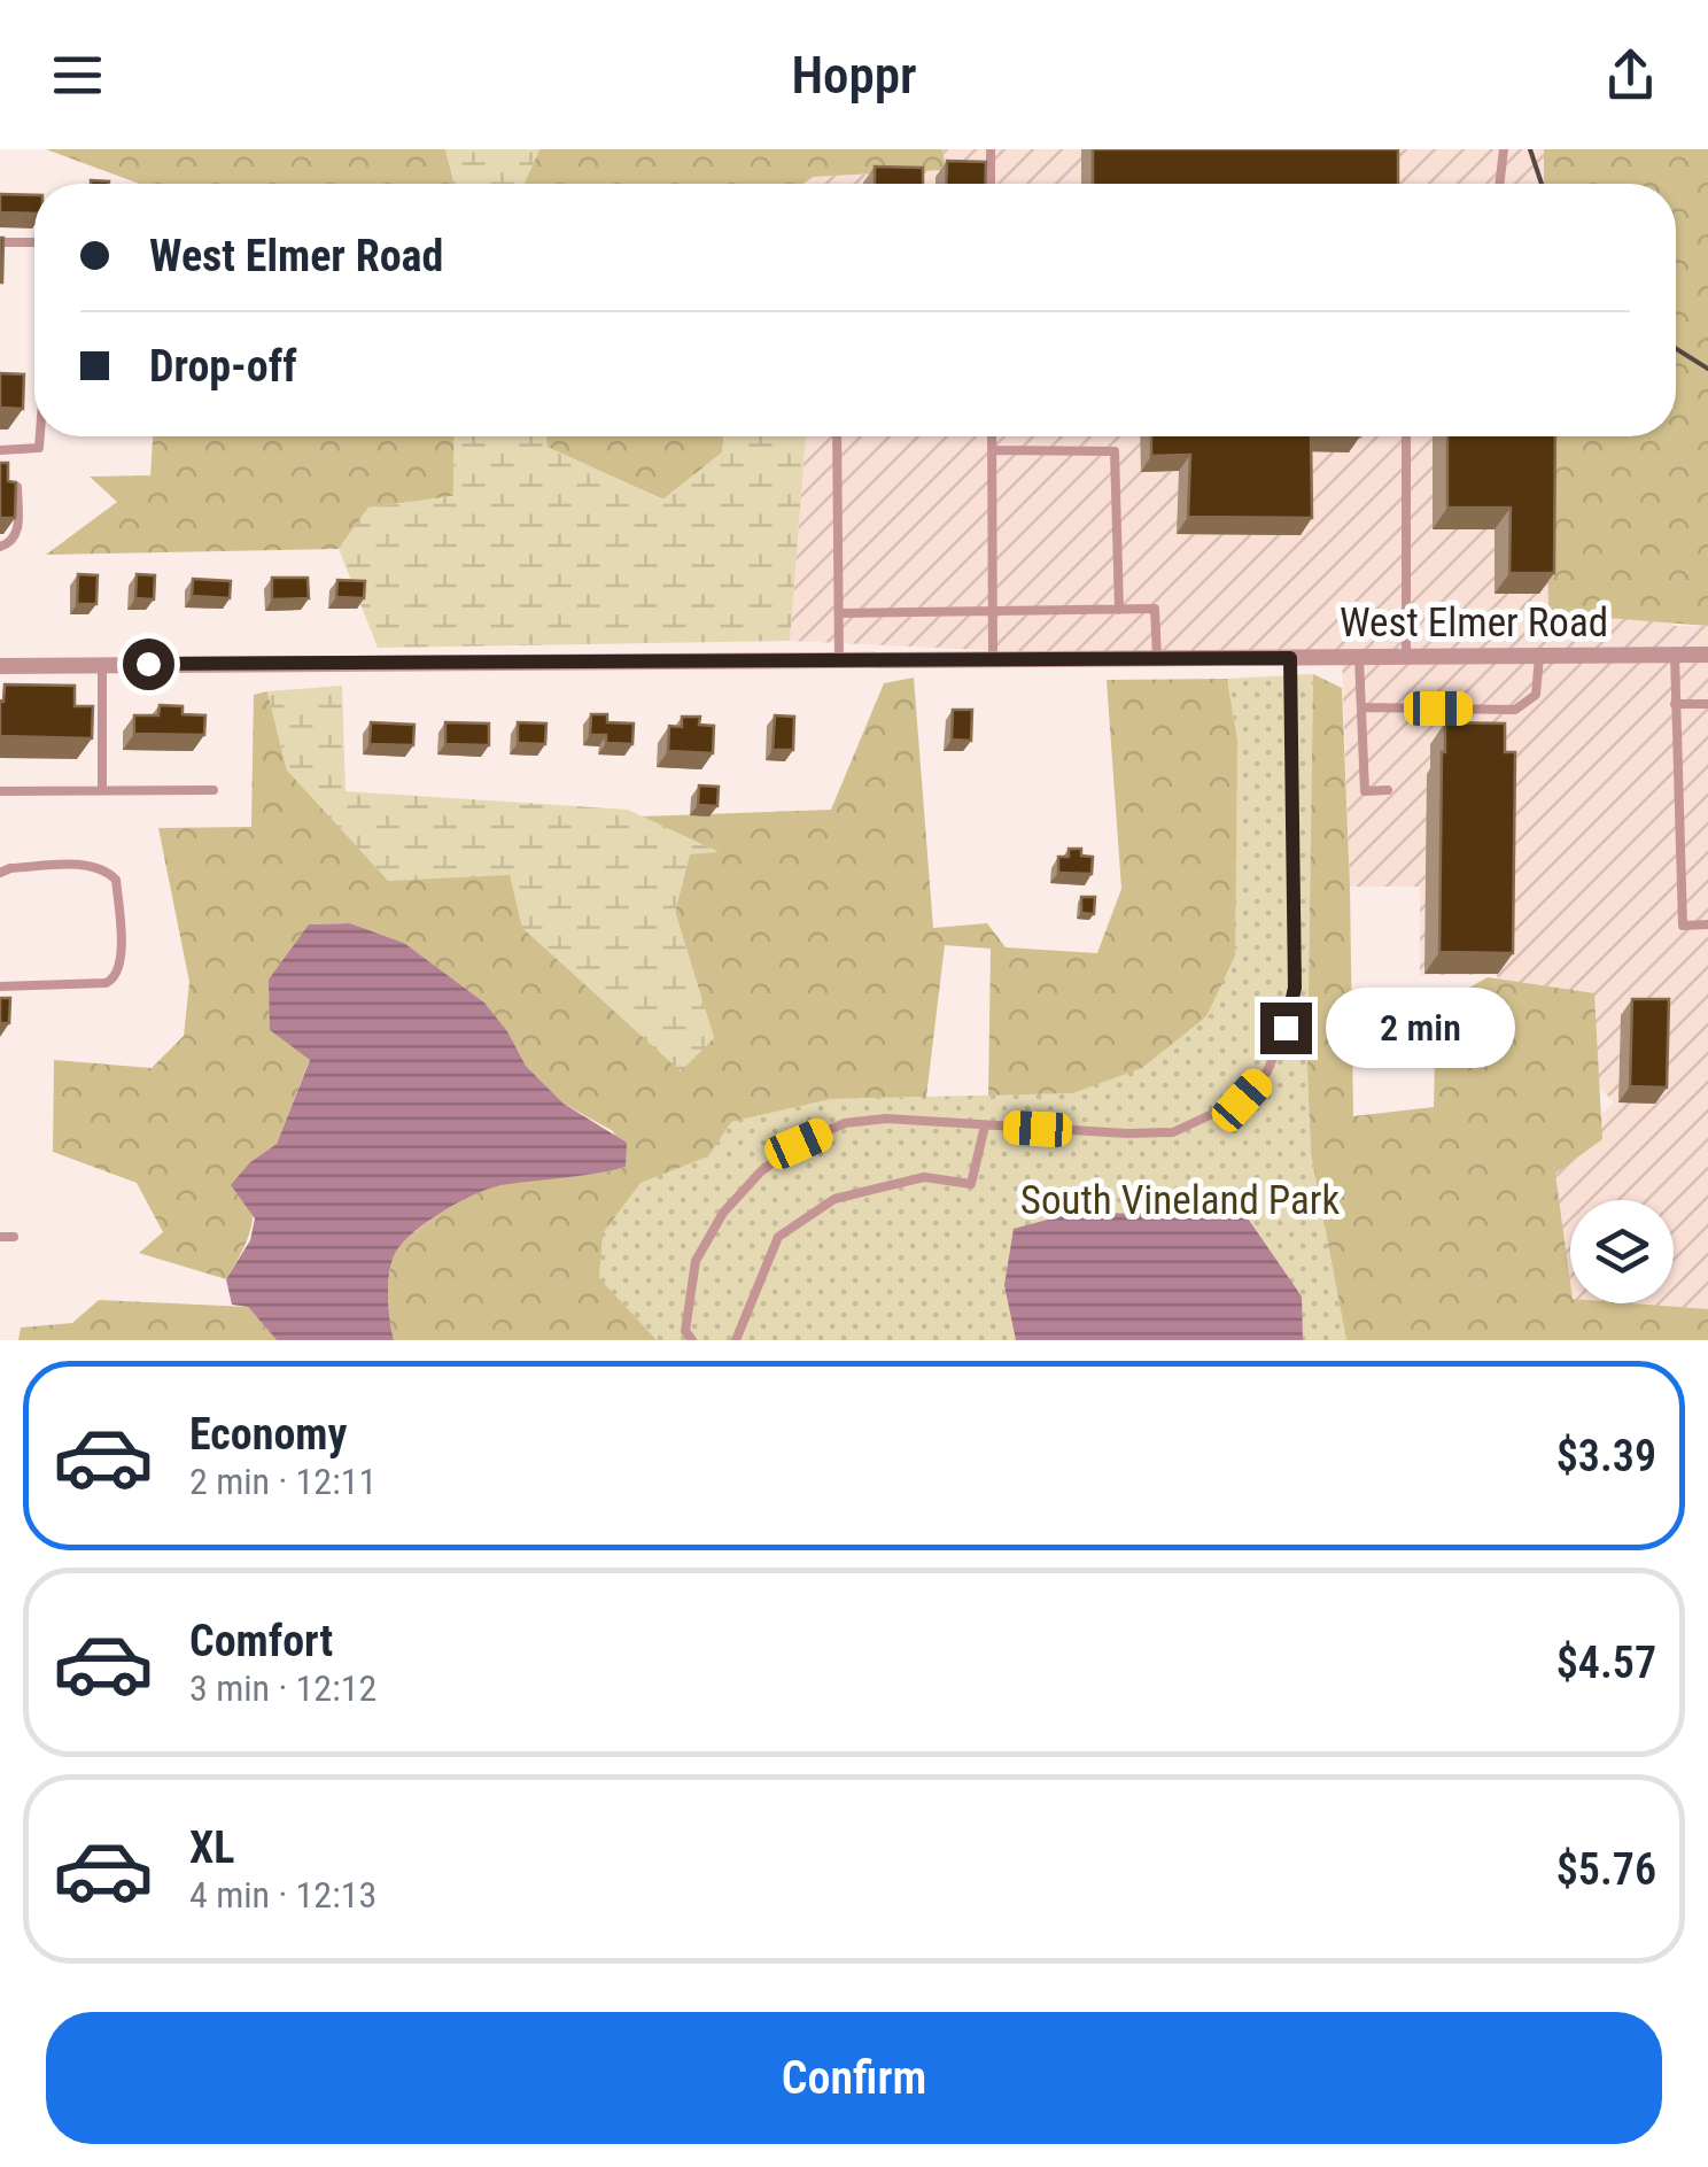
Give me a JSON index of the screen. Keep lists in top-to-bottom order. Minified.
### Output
{"streets":{"street":["West Elmer Road"]},"parks":["South Vineland Park"],"page":{"header":"Hoppr","banner":["West Elmer Road","Drop-off"],"bubble":"2 min","list":[{"name":"Economy","note":"2 min · 12:11","value":"$3.39"},{"name":"Comfort","note":"3 min · 12:12","value":"$4.57"},{"name":"XL","note":"4 min · 12:13","value":"$5.76"}],"buttons":"Confirm"}}
